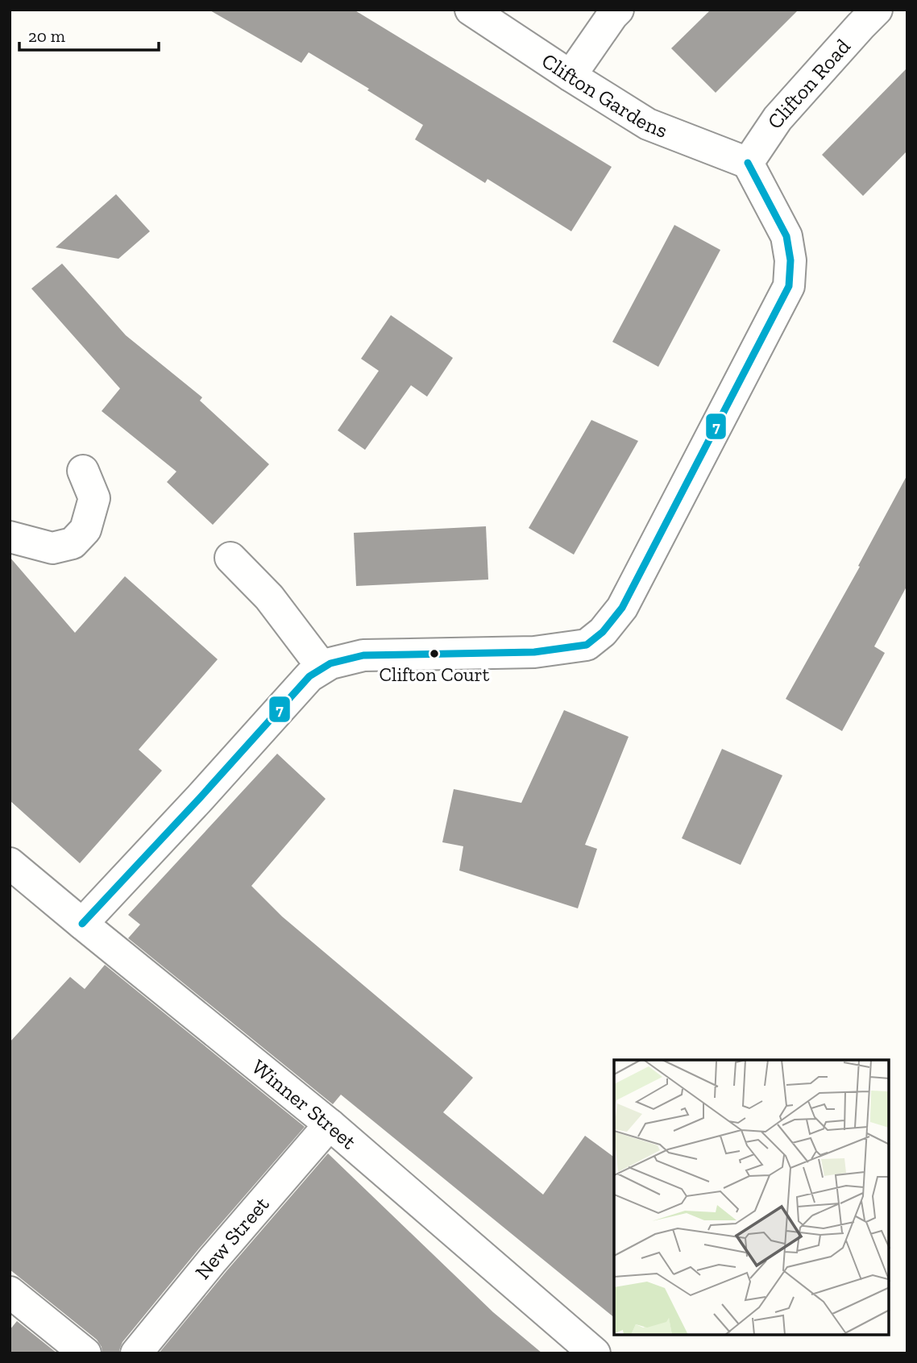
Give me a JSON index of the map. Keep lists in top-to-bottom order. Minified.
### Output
{"streets":{"street":["Clifton Road","Clifton Gardens","Winner Street","New Street"]},"crossings":[["Clifton Road","Clifton Gardens"],["Winner Street","New Street"]],"places":["Clifton Court"],"lines":["transit line 7"],"scale_bar":"20 m"}
